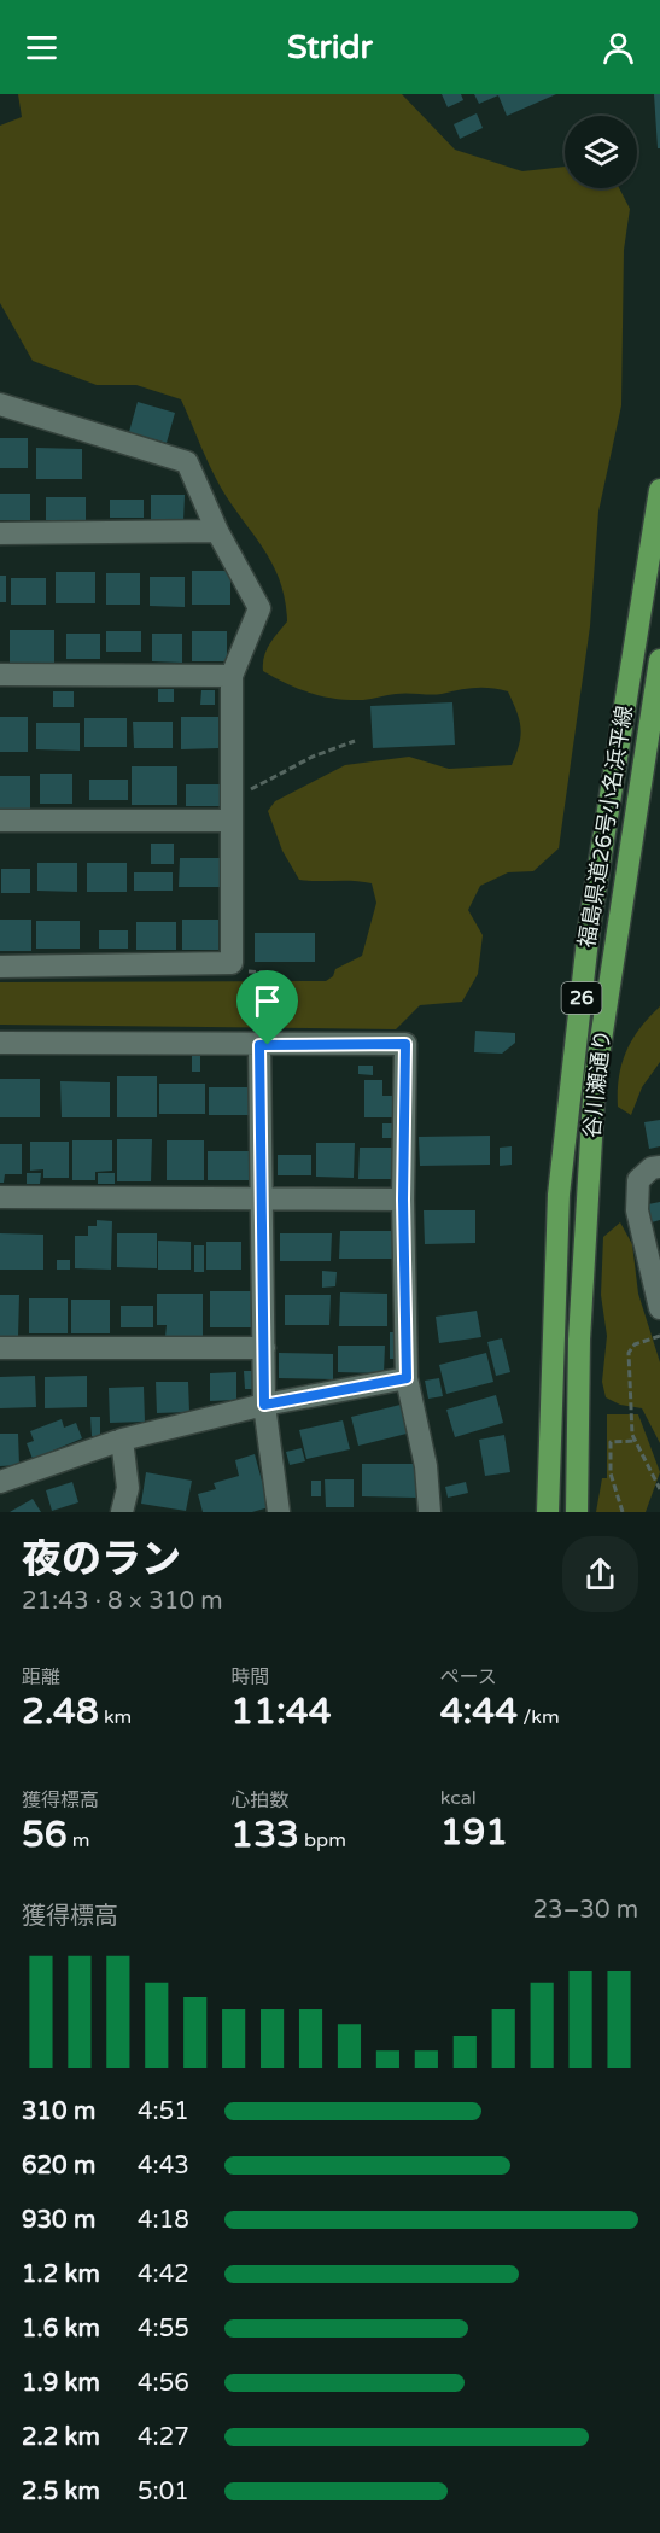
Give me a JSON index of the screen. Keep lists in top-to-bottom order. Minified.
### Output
{"streets":{"main road":["福島県道26号小名浜平線","26","谷川瀬通り"]},"page":{"header":"Stridr","heading":["夜のラン","21:43 · 8 × 310 m"],"stats":[["距離","2.48 km"],["時間","11:44"],["ペース","4:44 /km"],["獲得標高","56 m"],["心拍数","133 bpm"],["kcal","191"]],"chart":["獲得標高","23–30 m"],"list":[{"name":"310 m","note":"4:51"},{"name":"620 m","note":"4:43"},{"name":"930 m","note":"4:18"},{"name":"1.2 km","note":"4:42"},{"name":"1.6 km","note":"4:55"},{"name":"1.9 km","note":"4:56"},{"name":"2.2 km","note":"4:27"},{"name":"2.5 km","note":"5:01"}]}}
